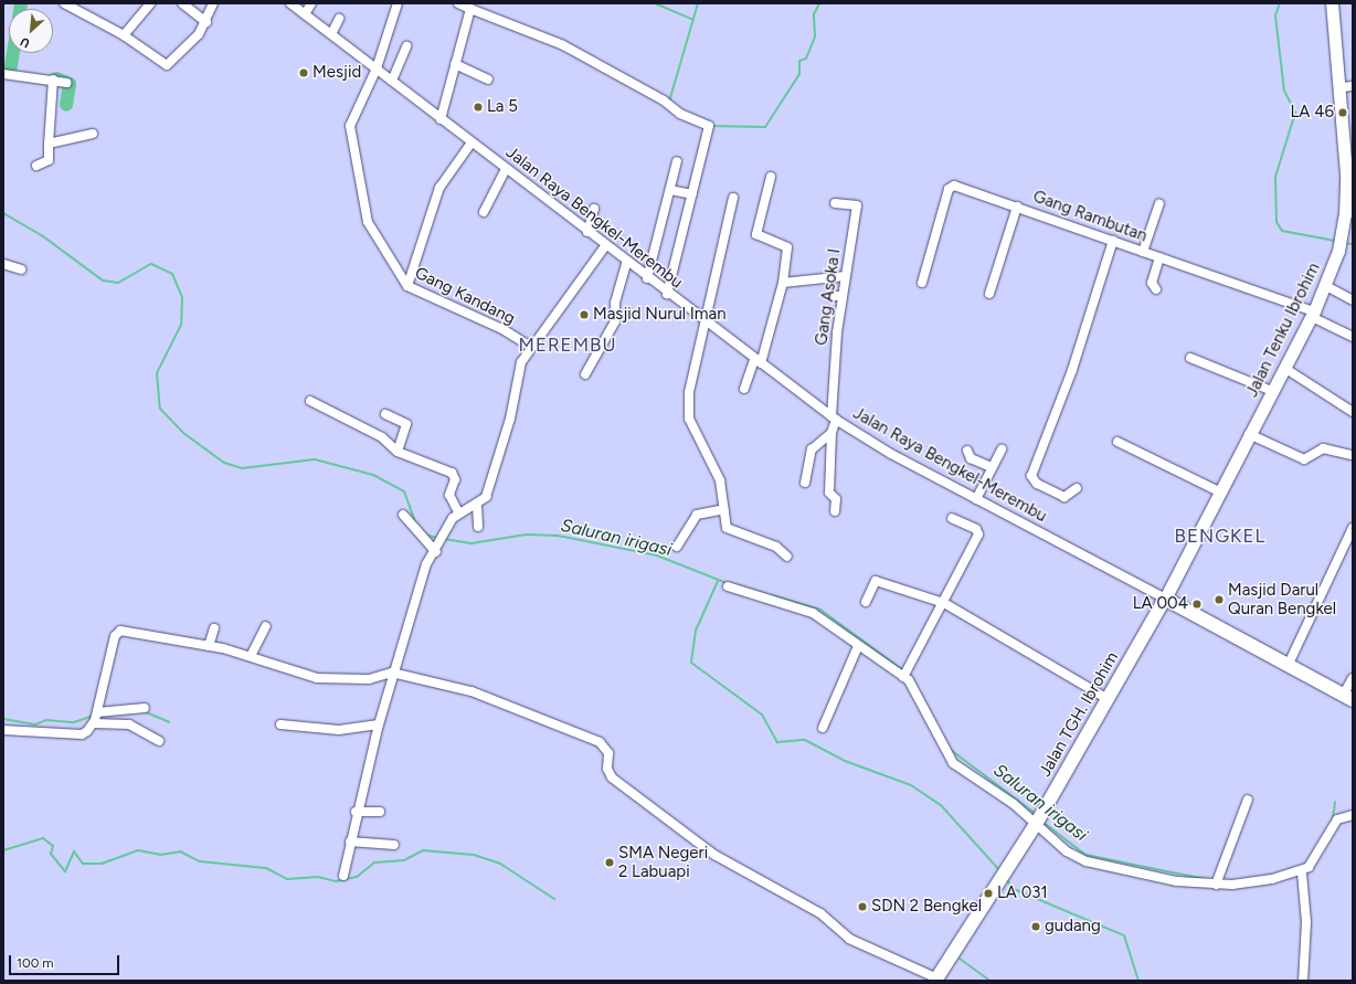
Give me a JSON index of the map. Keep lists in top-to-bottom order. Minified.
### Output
{"streets":{"highway":["Jalan TGH. Ibrohim"],"main road":["Jalan Tenku Ibrohim"],"street":["Gang Rambutan","Jalan Raya Bengkel-Merembu","Gang Kandang","Gang Asoka I"]},"crossings":[["Gang Rambutan","Jalan Tenku Ibrohim"],["Jalan Raya Bengkel-Merembu","Gang Kandang"],["Jalan Raya Bengkel-Merembu","Gang Asoka I"],["Jalan Raya Bengkel-Merembu","Jalan Tenku Ibrohim"],["Jalan Raya Bengkel-Merembu","Jalan TGH. Ibrohim"],["Jalan Tenku Ibrohim","Jalan TGH. Ibrohim"]],"districts":["MEREMBU","BENGKEL"],"water":["Saluran irigasi"],"places":["Mesjid","La 5","LA 46","Masjid Nurul Iman","Masjid Darul Quran Bengkel","LA 004","SMA Negeri 2 Labuapi","LA 031","SDN 2 Bengkel","gudang"],"scale_bar":"100 m","north":"bottom left"}
